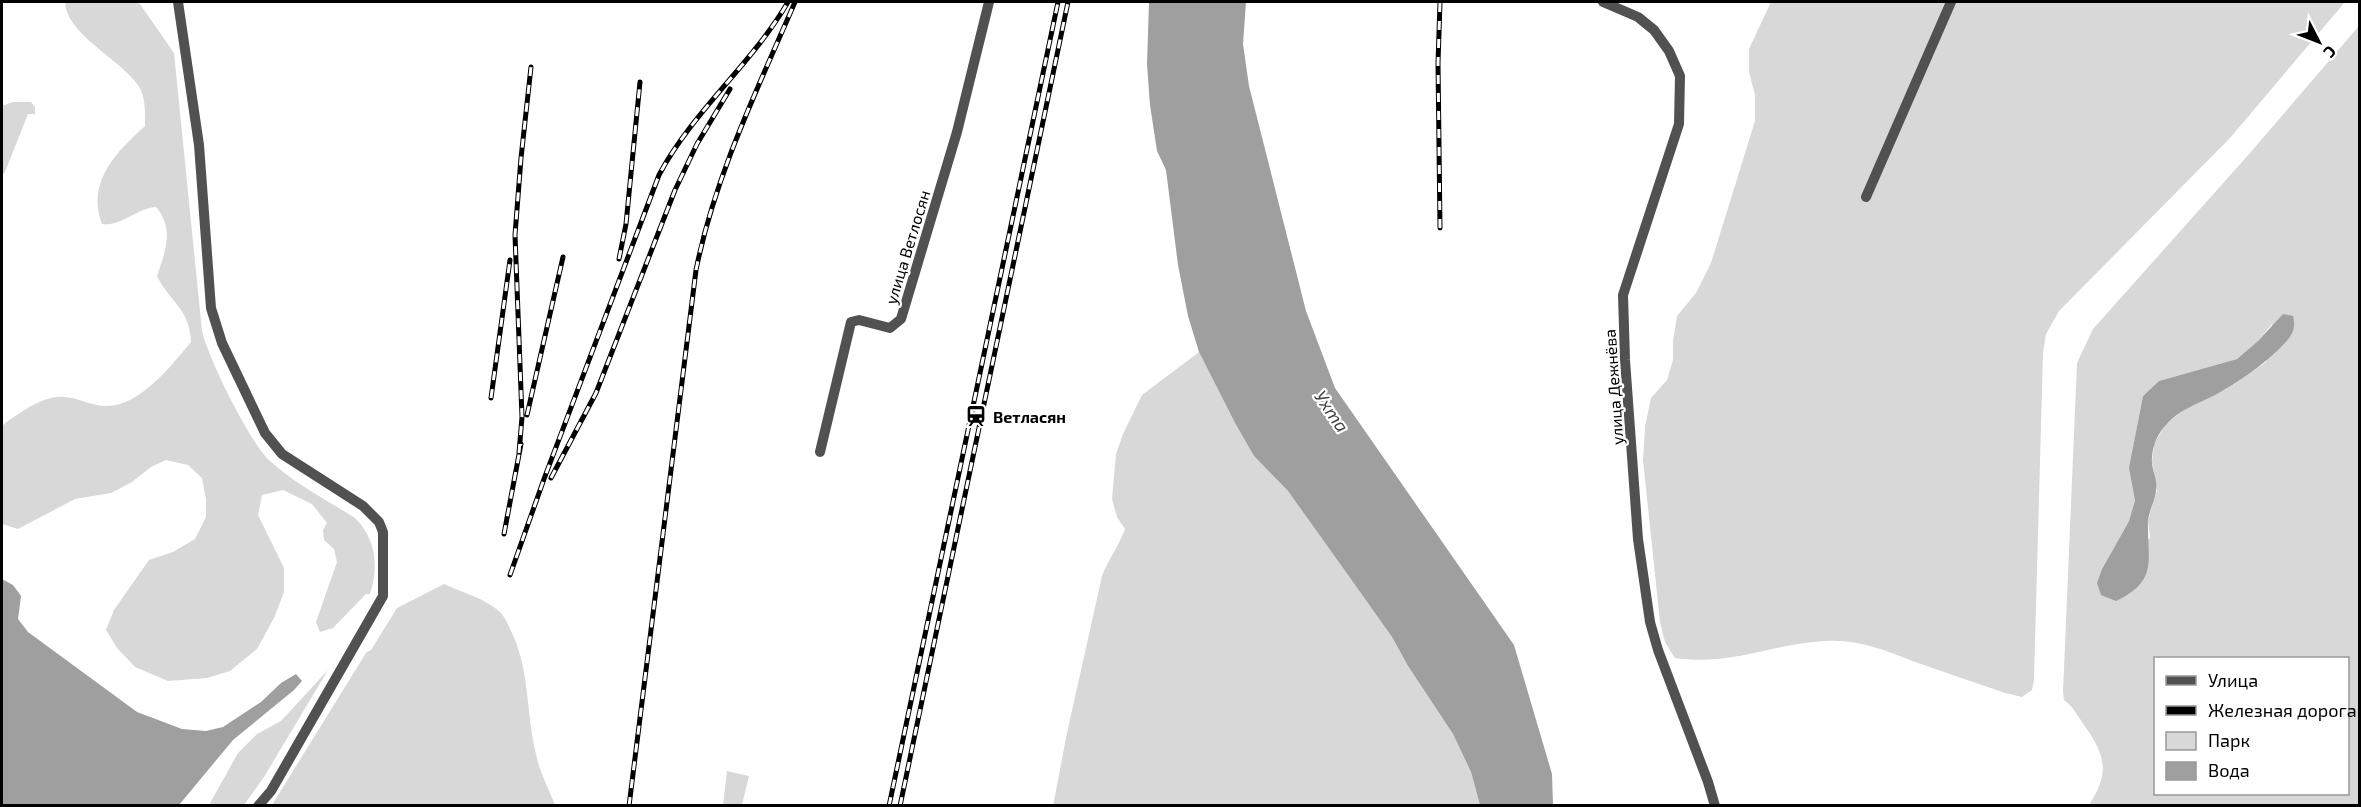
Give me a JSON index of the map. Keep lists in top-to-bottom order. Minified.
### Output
{"streets":{"street":["улица Ветлосян","улица Дежнёва"]},"water":["Ухта"],"places":{"station":["Ветласян"]},"legend":["Улица","Железная дорога","Парк","Вода"],"north":"bottom right"}
